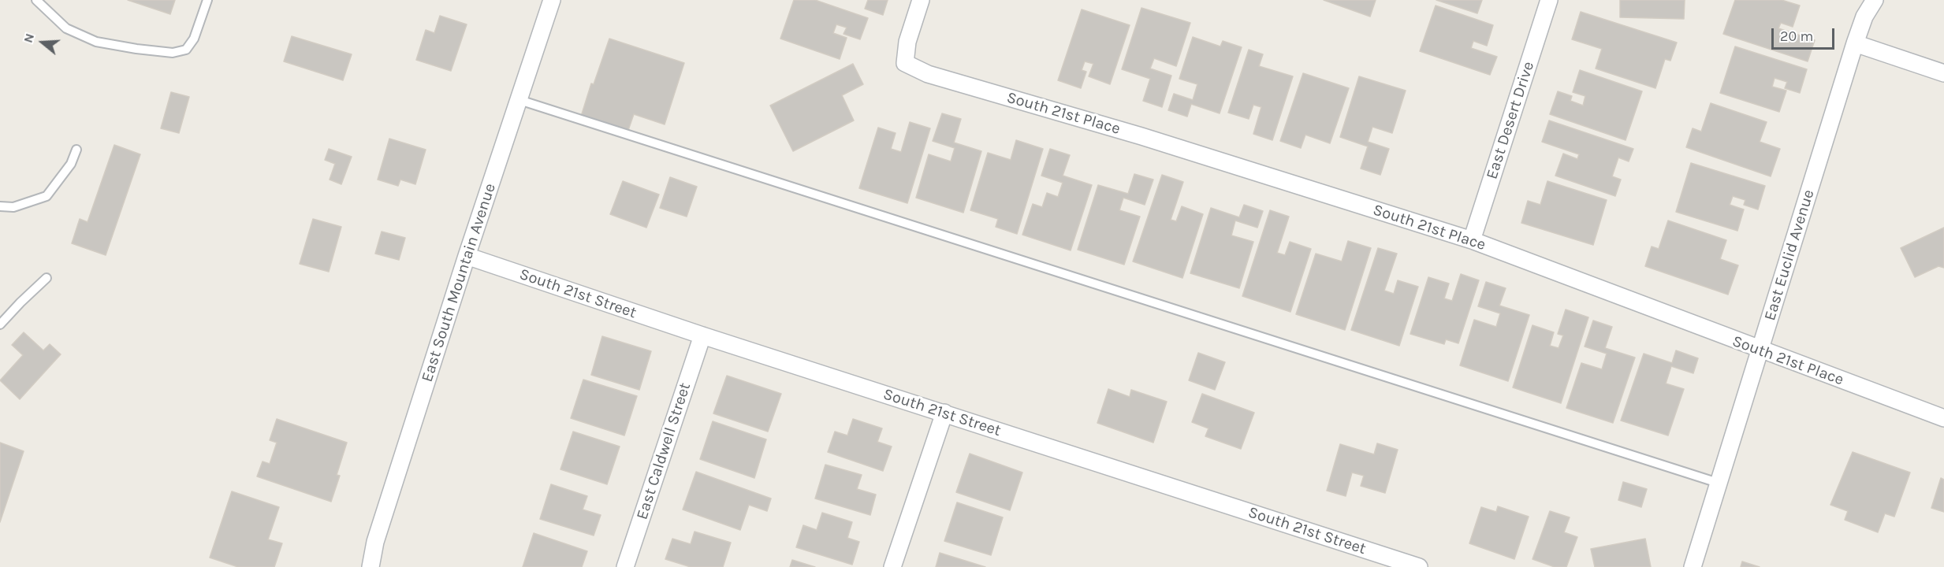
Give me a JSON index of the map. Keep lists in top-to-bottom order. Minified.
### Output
{"streets":{"street":["South 21st Place","East Desert Drive","East Euclid Avenue","East South Mountain Avenue","South 21st Street","East Caldwell Street"]},"crossings":[["South 21st Place","East Desert Drive"],["South 21st Place","East Euclid Avenue"],["East South Mountain Avenue","South 21st Street"],["South 21st Street","East Caldwell Street"]],"scale_bar":"20 m","north":"left"}
